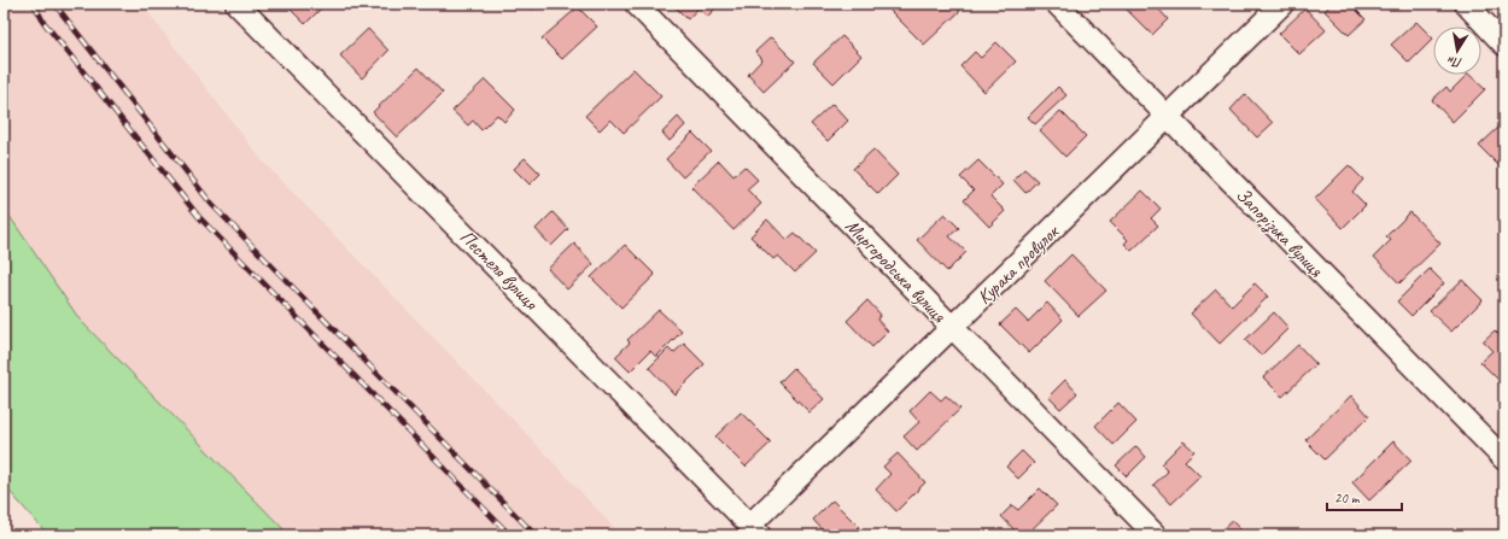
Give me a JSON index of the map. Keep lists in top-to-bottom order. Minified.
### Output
{"streets":{"street":["Запорізька вулиця","Курака провулок","Пестеля вулиця","Миргородська вулиця"]},"crossings":[["Запорізька вулиця","Курака провулок"],["Курака провулок","Пестеля вулиця"],["Курака провулок","Миргородська вулиця"]],"scale_bar":"20 m","north":"bottom"}
